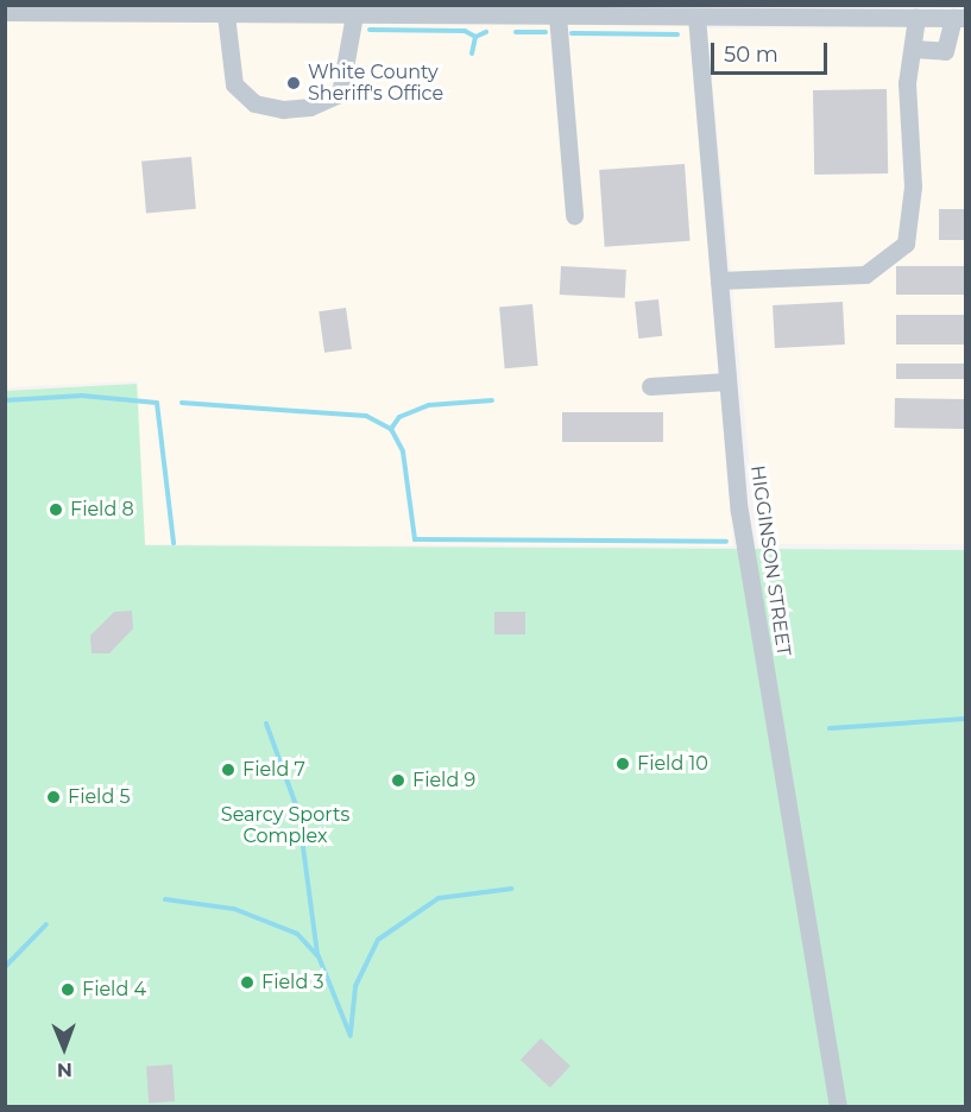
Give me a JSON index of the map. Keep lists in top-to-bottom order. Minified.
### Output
{"streets":{"street":["HIGGINSON STREET"]},"parks":["Searcy Sports Complex"],"places":["White County Sheriff's Office","Field 8","Field 10","Field 7","Field 9","Field 5","Field 3","Field 4"],"scale_bar":"50 m","north":"bottom"}
